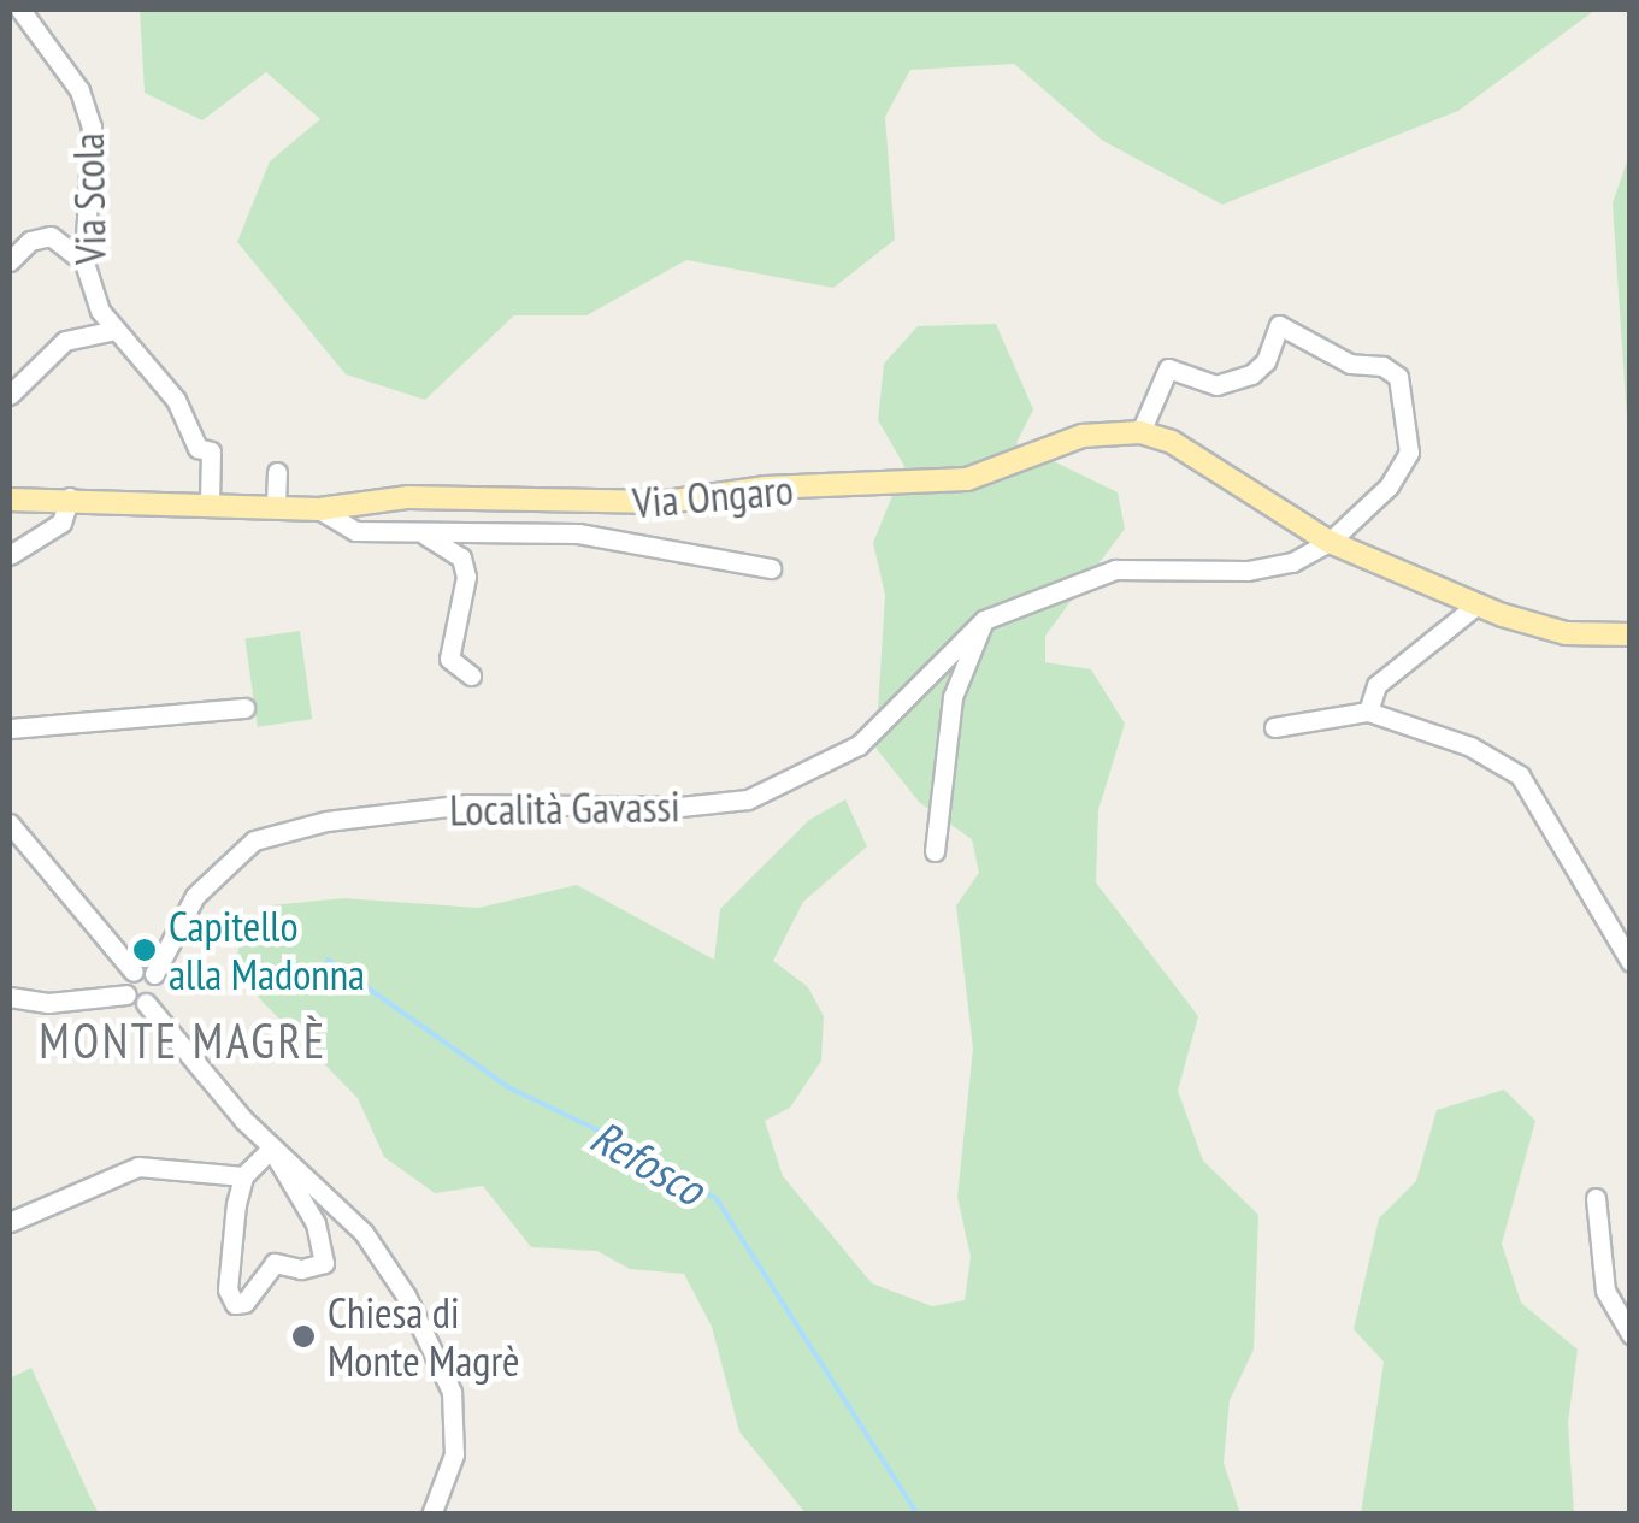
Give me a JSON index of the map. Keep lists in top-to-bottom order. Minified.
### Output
{"streets":{"main road":["Via Ongaro"],"street":["Via Scola","Località Gavassi"]},"crossings":[["Via Scola","Via Ongaro"]],"districts":["MONTE MAGRÈ"],"water":["Refosco"],"places":["Capitello alla Madonna","Chiesa di Monte Magrè"]}
